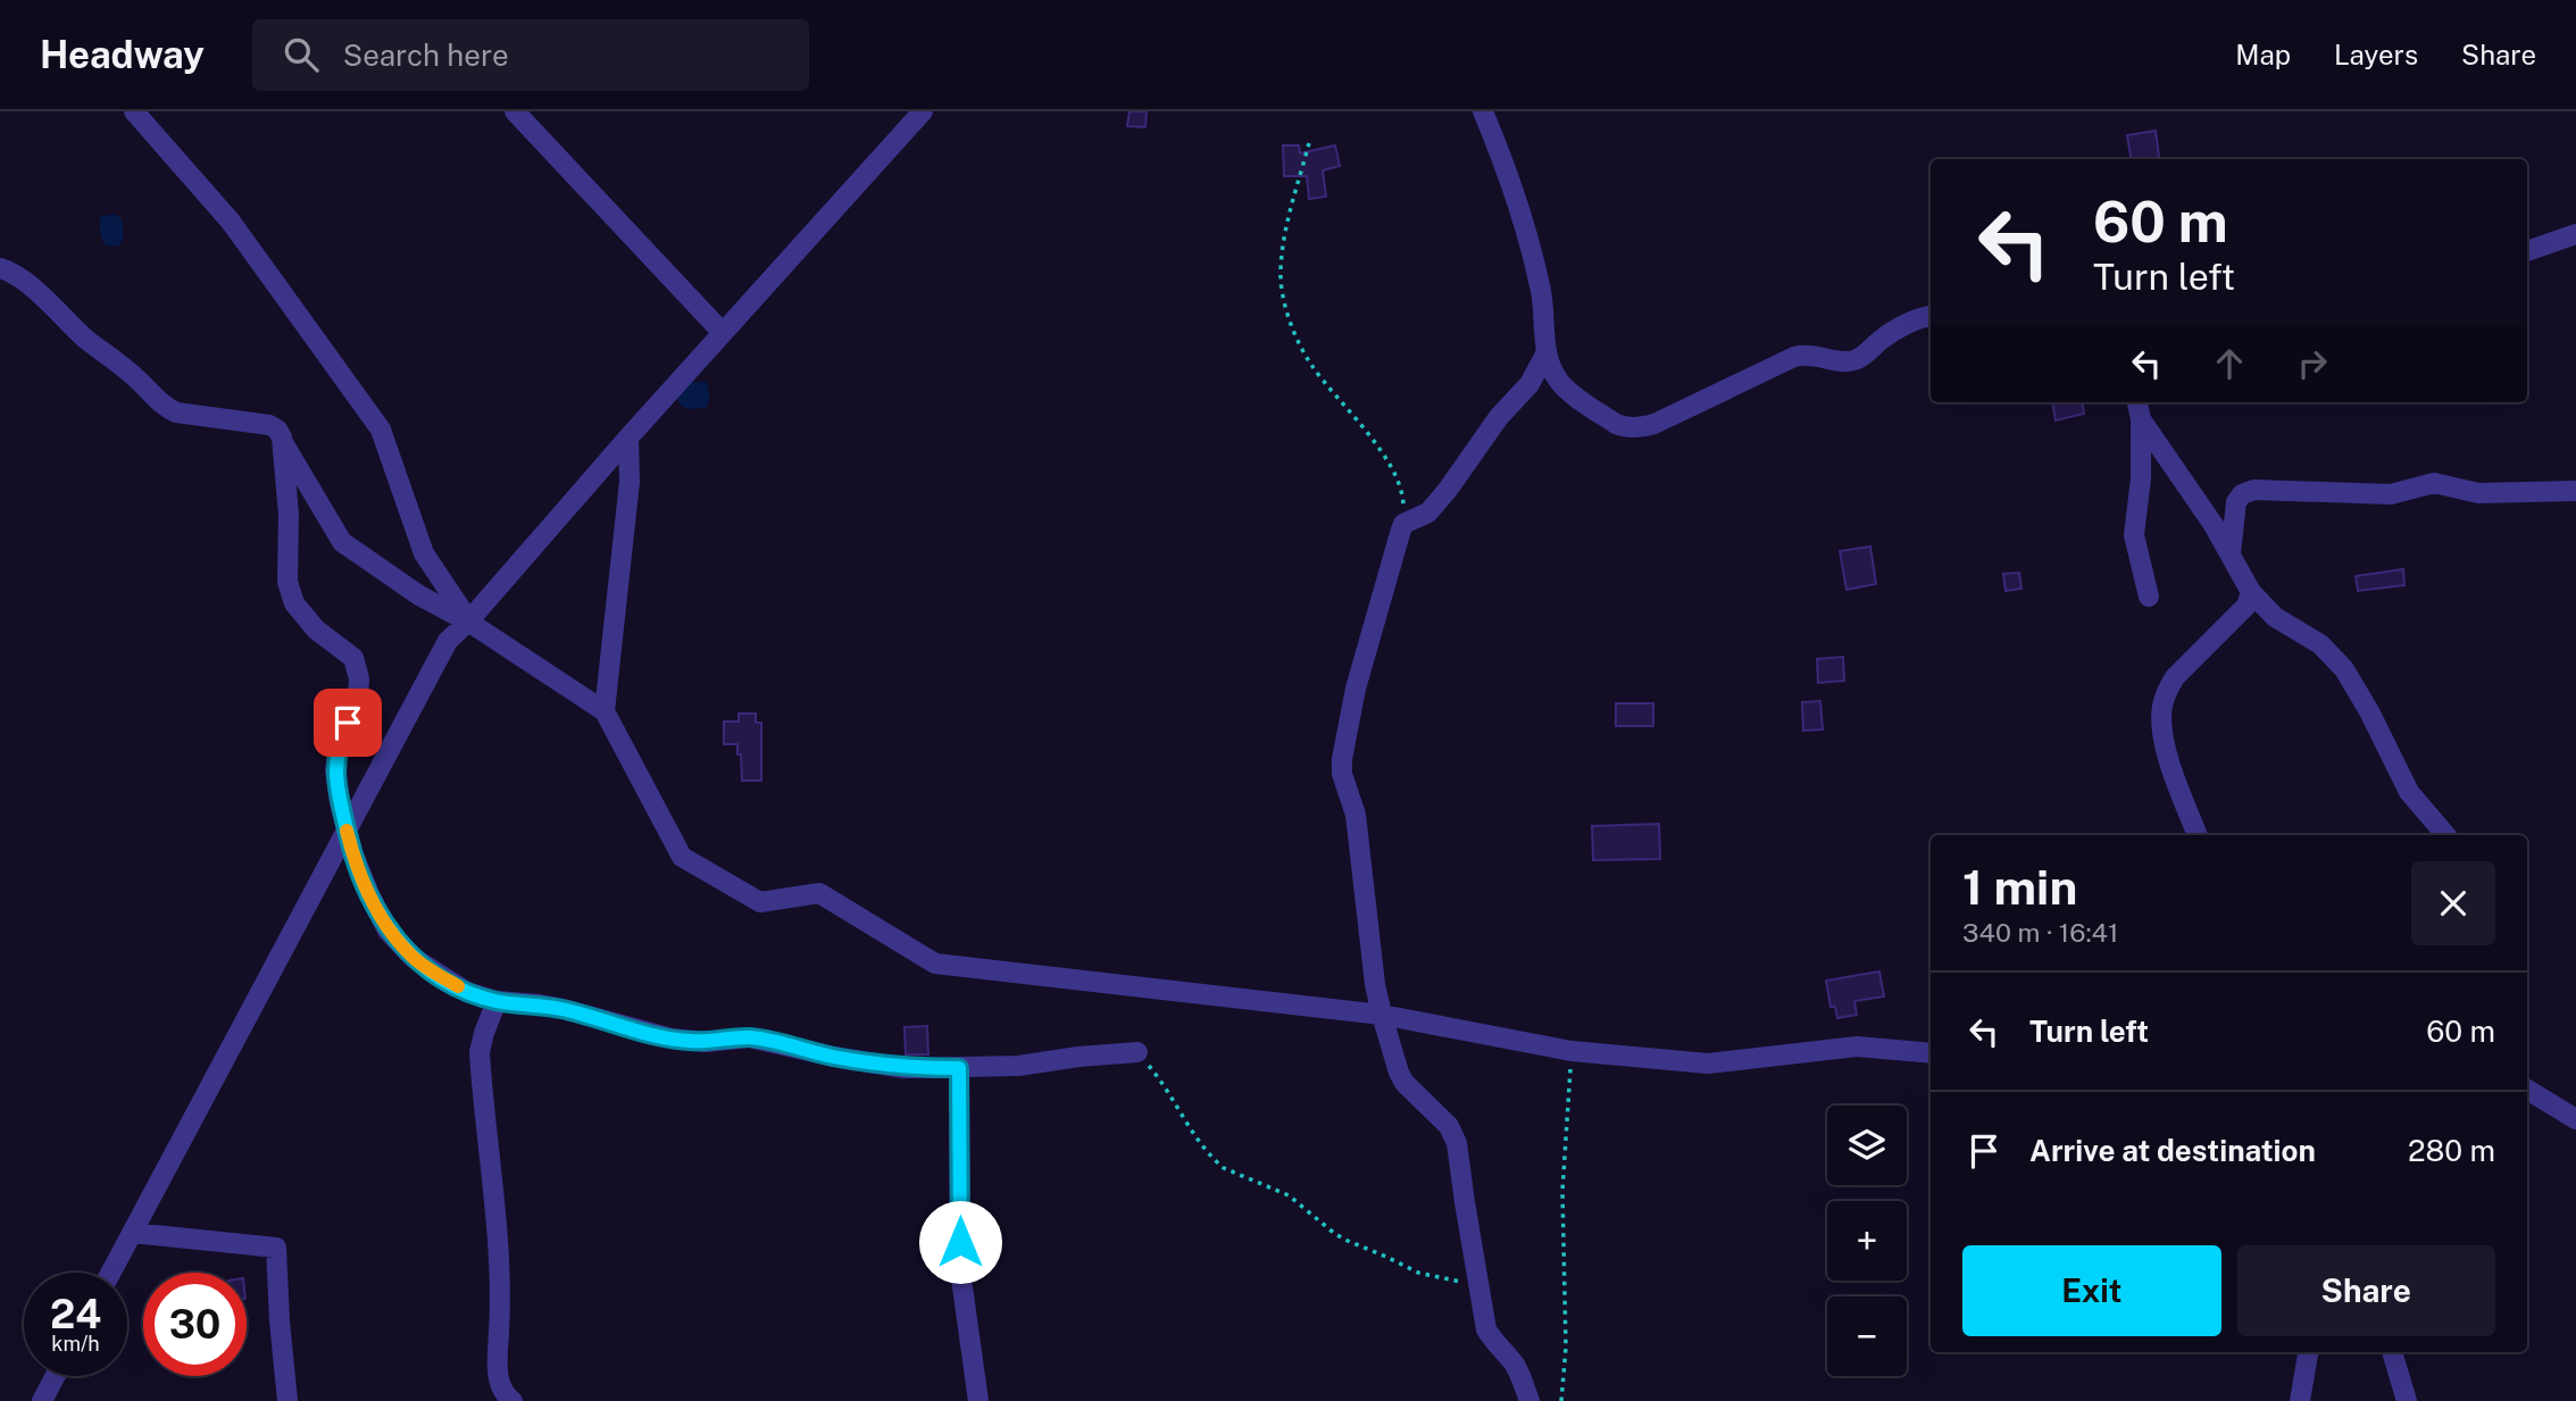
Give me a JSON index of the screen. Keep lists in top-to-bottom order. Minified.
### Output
{"page":{"header":"Headway","search":"Search here","nav":["Map","Layers","Share"],"turn":["60 m","Turn left"],"heading":["1 min","340 m · 16:41"],"list":[{"name":"Turn left","value":"60 m"},{"name":"Arrive at destination","value":"280 m"}],"map_buttons":["+","−"],"buttons":["Exit","Share"],"speed":"24 km/h","limit":"30"}}
